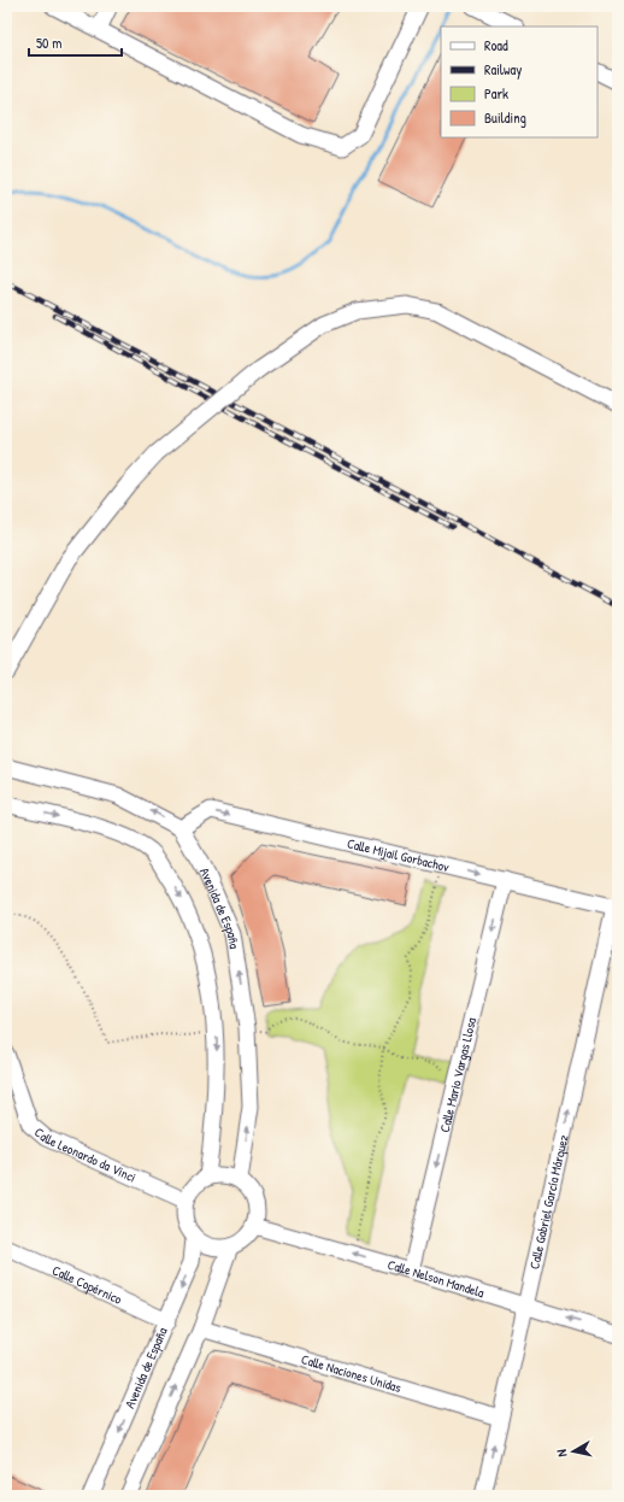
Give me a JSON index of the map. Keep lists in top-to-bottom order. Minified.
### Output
{"streets":{"street":["Calle Mijail Gorbachov","Avenida de España","Calle Mario Vargas Llosa","Calle Leonardo da Vinci","Calle Gabriel García Márquez","Calle Nelson Mandela","Calle Copérnico","Calle Naciones Unidas"]},"crossings":[["Calle Mijail Gorbachov","Avenida de España"],["Calle Mijail Gorbachov","Calle Mario Vargas Llosa"],["Calle Mijail Gorbachov","Calle Gabriel García Márquez"],["Avenida de España","Calle Leonardo da Vinci"],["Avenida de España","Calle Nelson Mandela"],["Avenida de España","Calle Copérnico"],["Calle Mario Vargas Llosa","Calle Nelson Mandela"],["Calle Leonardo da Vinci","Calle Nelson Mandela"],["Calle Gabriel García Márquez","Calle Nelson Mandela"],["Calle Gabriel García Márquez","Calle Naciones Unidas"]],"one_way":["Calle Mijail Gorbachov","Calle Mario Vargas Llosa","Calle Gabriel García Márquez","Calle Nelson Mandela"],"legend":["Road","Railway","Park","Building"],"scale_bar":"50 m","north":"left"}
